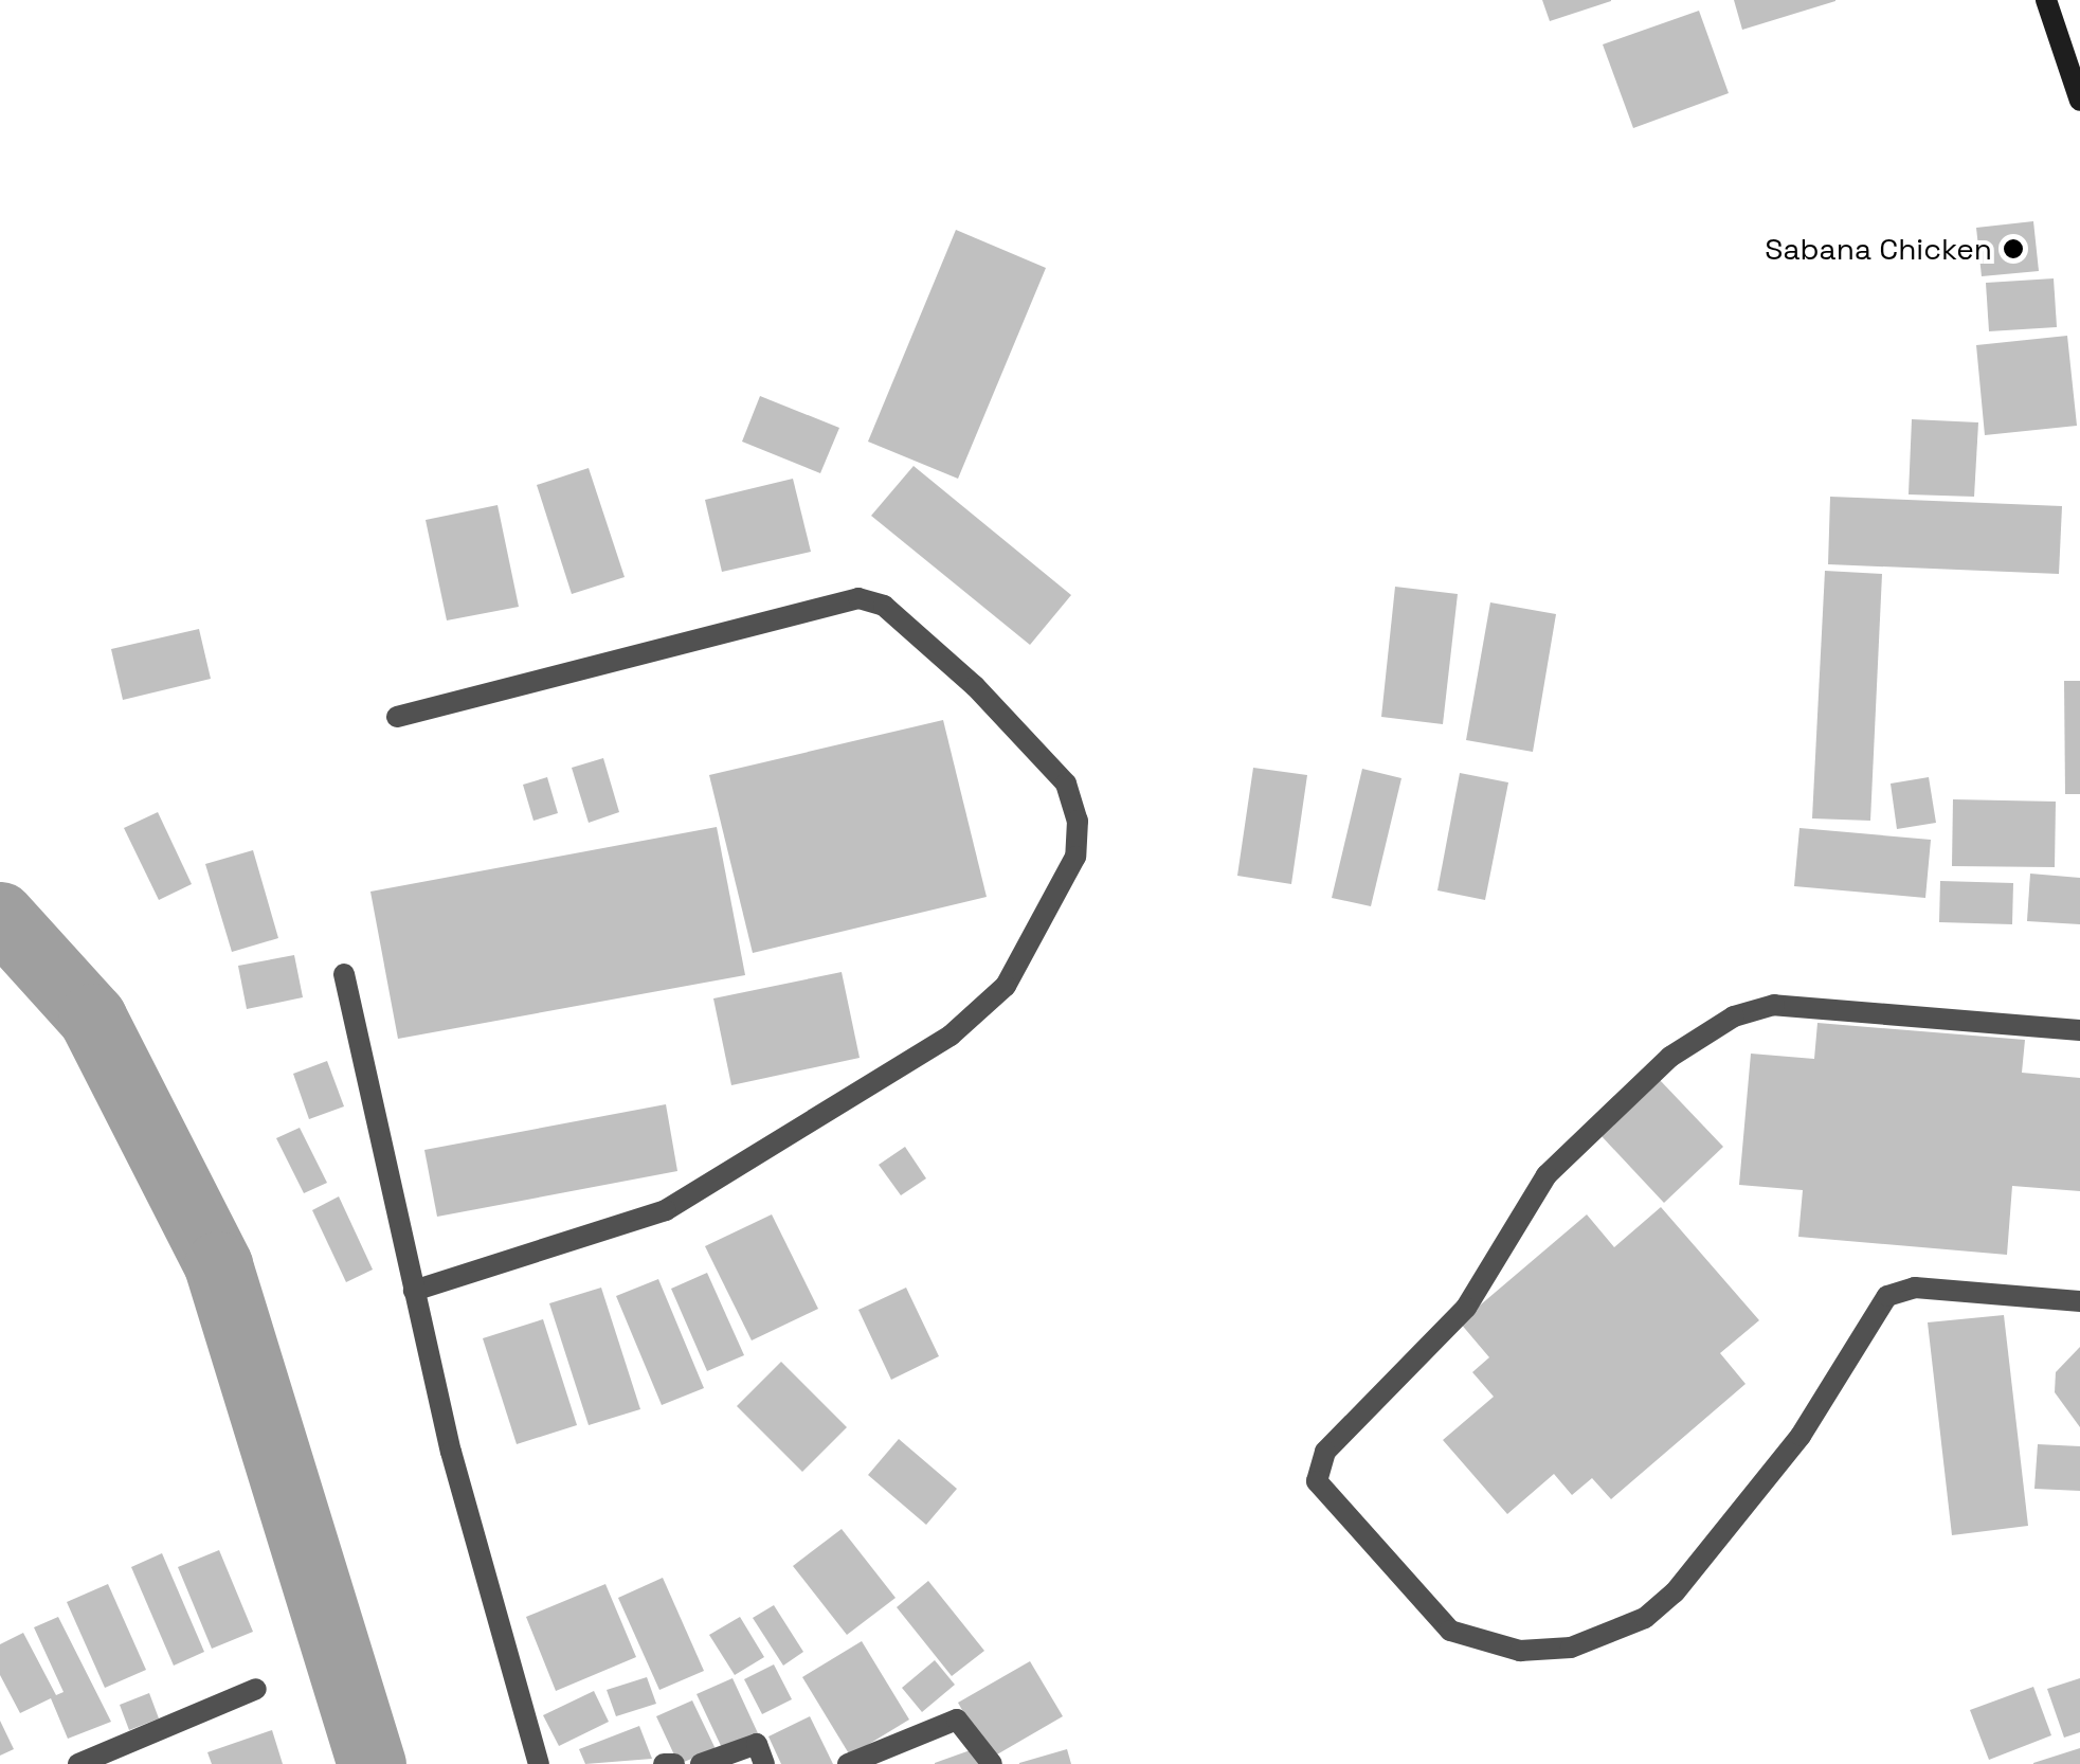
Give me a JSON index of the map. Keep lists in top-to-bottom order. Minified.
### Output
{"places":["Sabana Chicken"]}
